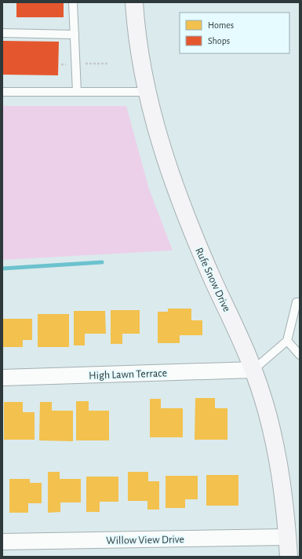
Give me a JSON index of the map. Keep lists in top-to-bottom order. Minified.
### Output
{"streets":{"main road":["Rufe Snow Drive"],"street":["High Lawn Terrace","Willow View Drive"]},"crossings":[["Rufe Snow Drive","High Lawn Terrace"],["Rufe Snow Drive","Willow View Drive"]],"legend":["Homes","Shops"]}
